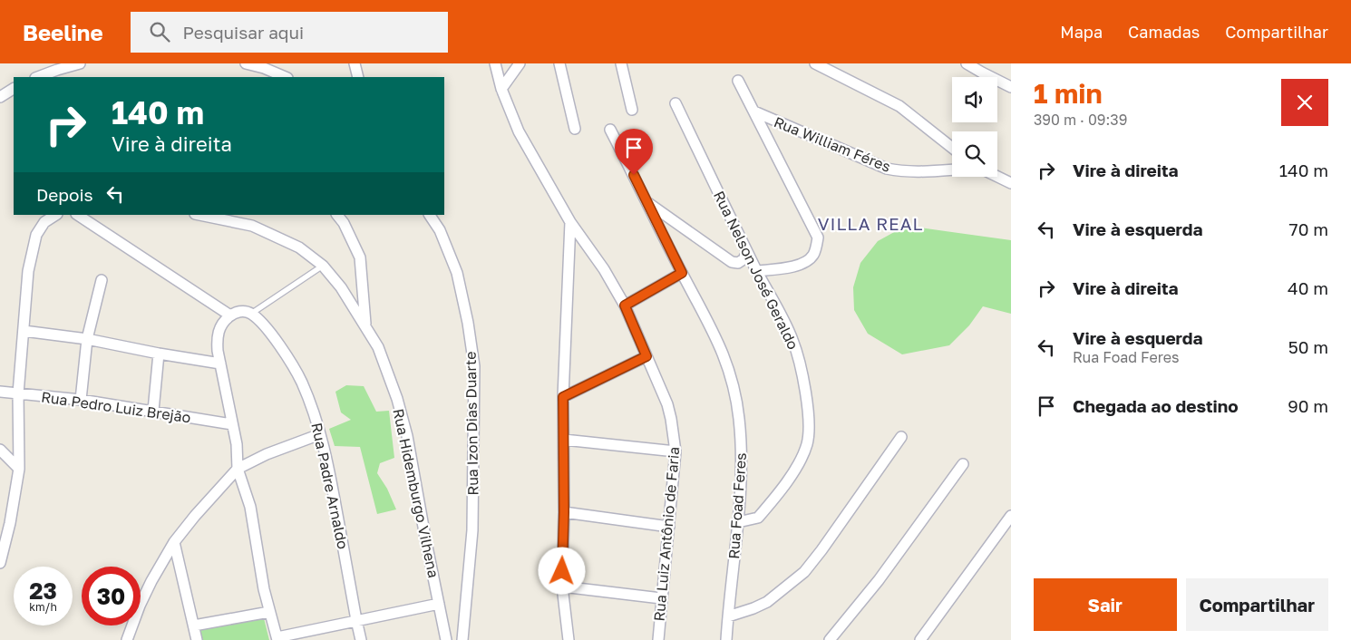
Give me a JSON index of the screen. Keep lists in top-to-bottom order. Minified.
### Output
{"streets":{"street":["Rua William Féres","Rua Nelson José Geraldo","Rua Pedro Luiz Brejão","Rua Izon Dias Duarte","Rua Padre Arnaldo","Rua Hidemburgo Vilhena","Rua Foad Feres","Rua Luiz Antônio de Faria"]},"crossings":[["Rua Nelson José Geraldo","Rua Foad Feres"]],"districts":["VILLA REAL"],"page":{"header":"Beeline","search":"Pesquisar aqui","nav":["Mapa","Camadas","Compartilhar"],"heading":["1 min","390 m · 09:39"],"turn":["140 m","Vire à direita"],"list":[{"name":"Vire à direita","value":"140 m"},{"name":"Vire à esquerda","value":"70 m"},{"name":"Vire à direita","value":"40 m"},{"name":"Vire à esquerda","note":"Rua Foad Feres","value":"50 m"},{"name":"Chegada ao destino","value":"90 m"}],"then":"Depois","speed":"23 km/h","limit":"30","buttons":["Sair","Compartilhar"]}}
